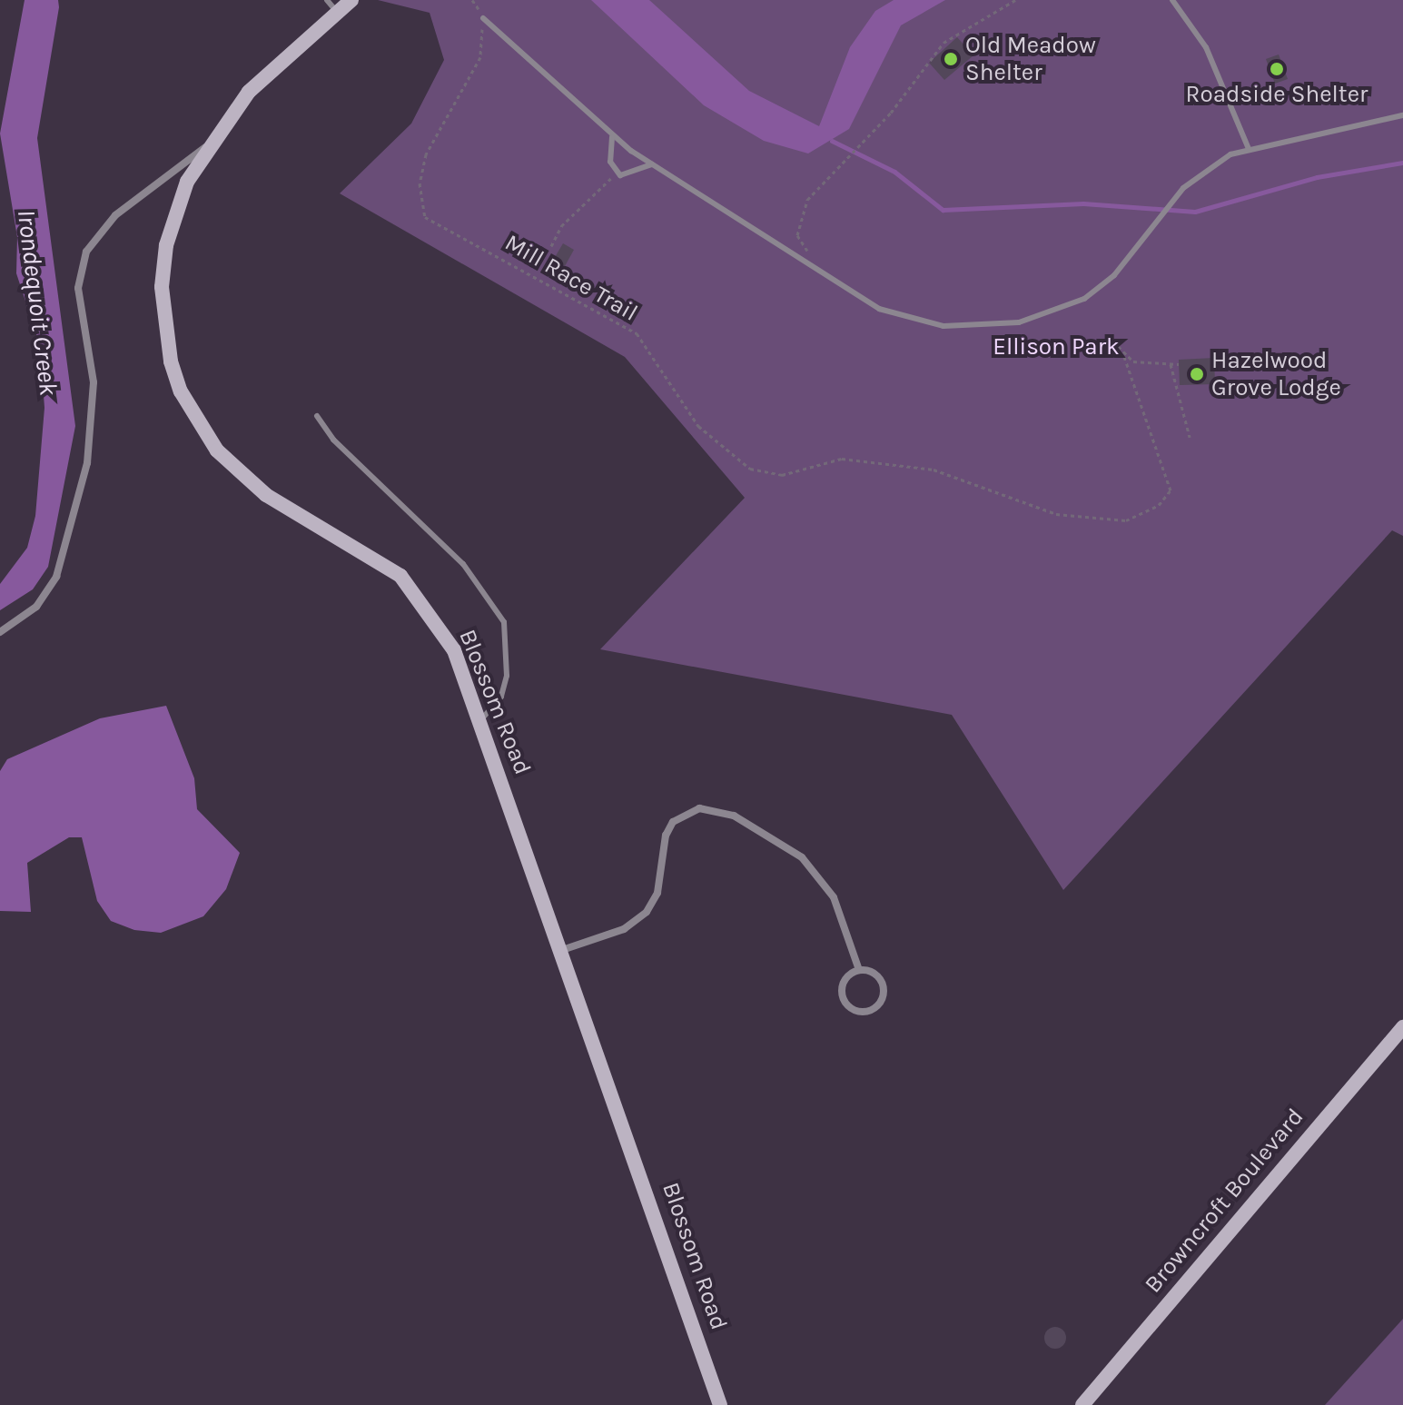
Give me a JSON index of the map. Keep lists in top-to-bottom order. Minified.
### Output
{"streets":{"street":["Blossom Road","Browncroft Boulevard"],"path":["Mill Race Trail"]},"water":["Irondequoit Creek"],"parks":["Ellison Park"],"places":["Old Meadow Shelter","Roadside Shelter","Hazelwood Grove Lodge"]}
